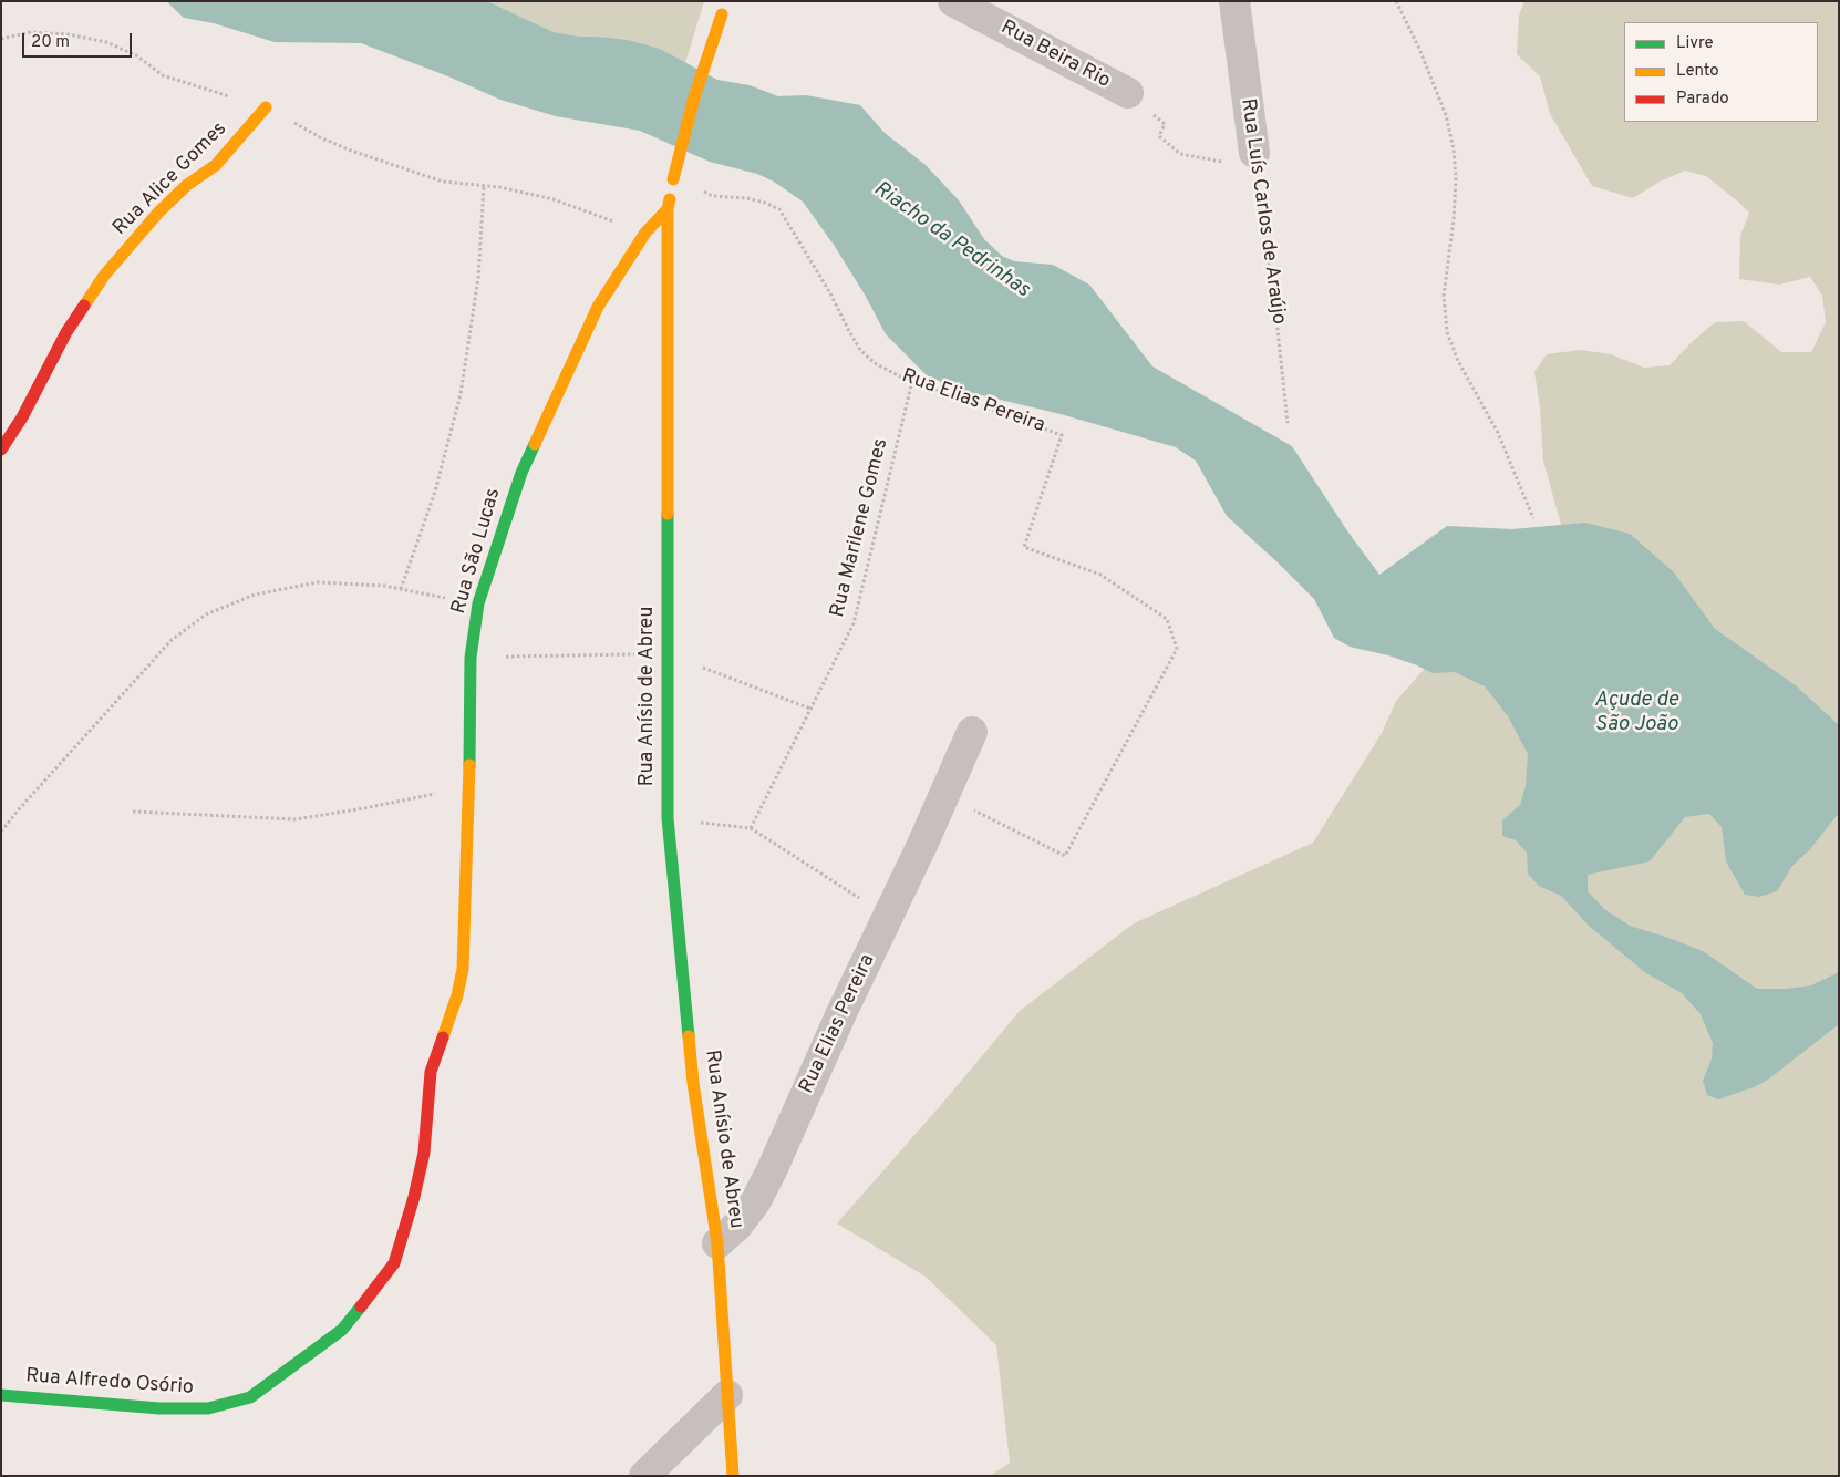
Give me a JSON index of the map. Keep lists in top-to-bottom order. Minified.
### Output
{"streets":{"street":["Rua Beira Rio","Rua Alice Gomes","Rua Luís Carlos de Araújo","Rua Elias Pereira","Rua São Lucas","Rua Anísio de Abreu","Rua Alfredo Osório"],"path":["Rua Marilene Gomes"]},"crossings":[["Rua Elias Pereira","Rua Marilene Gomes"],["Rua Elias Pereira","Rua Anísio de Abreu"],["Rua São Lucas","Rua Anísio de Abreu"],["Rua São Lucas","Rua Alfredo Osório"]],"water":["Riacho da Pedrinhas","Açude de São João"],"legend":["Livre","Lento","Parado"],"scale_bar":"20 m"}
